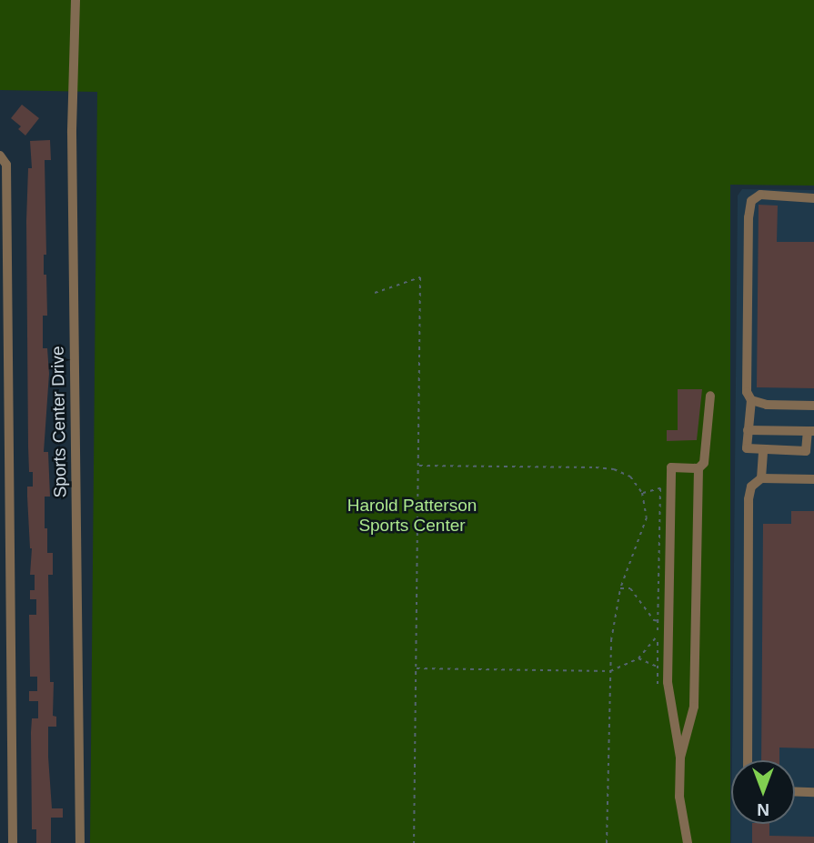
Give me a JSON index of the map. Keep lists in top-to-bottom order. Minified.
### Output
{"streets":{"street":["Sports Center Drive"]},"parks":["Harold Patterson Sports Center"],"north":"bottom"}
